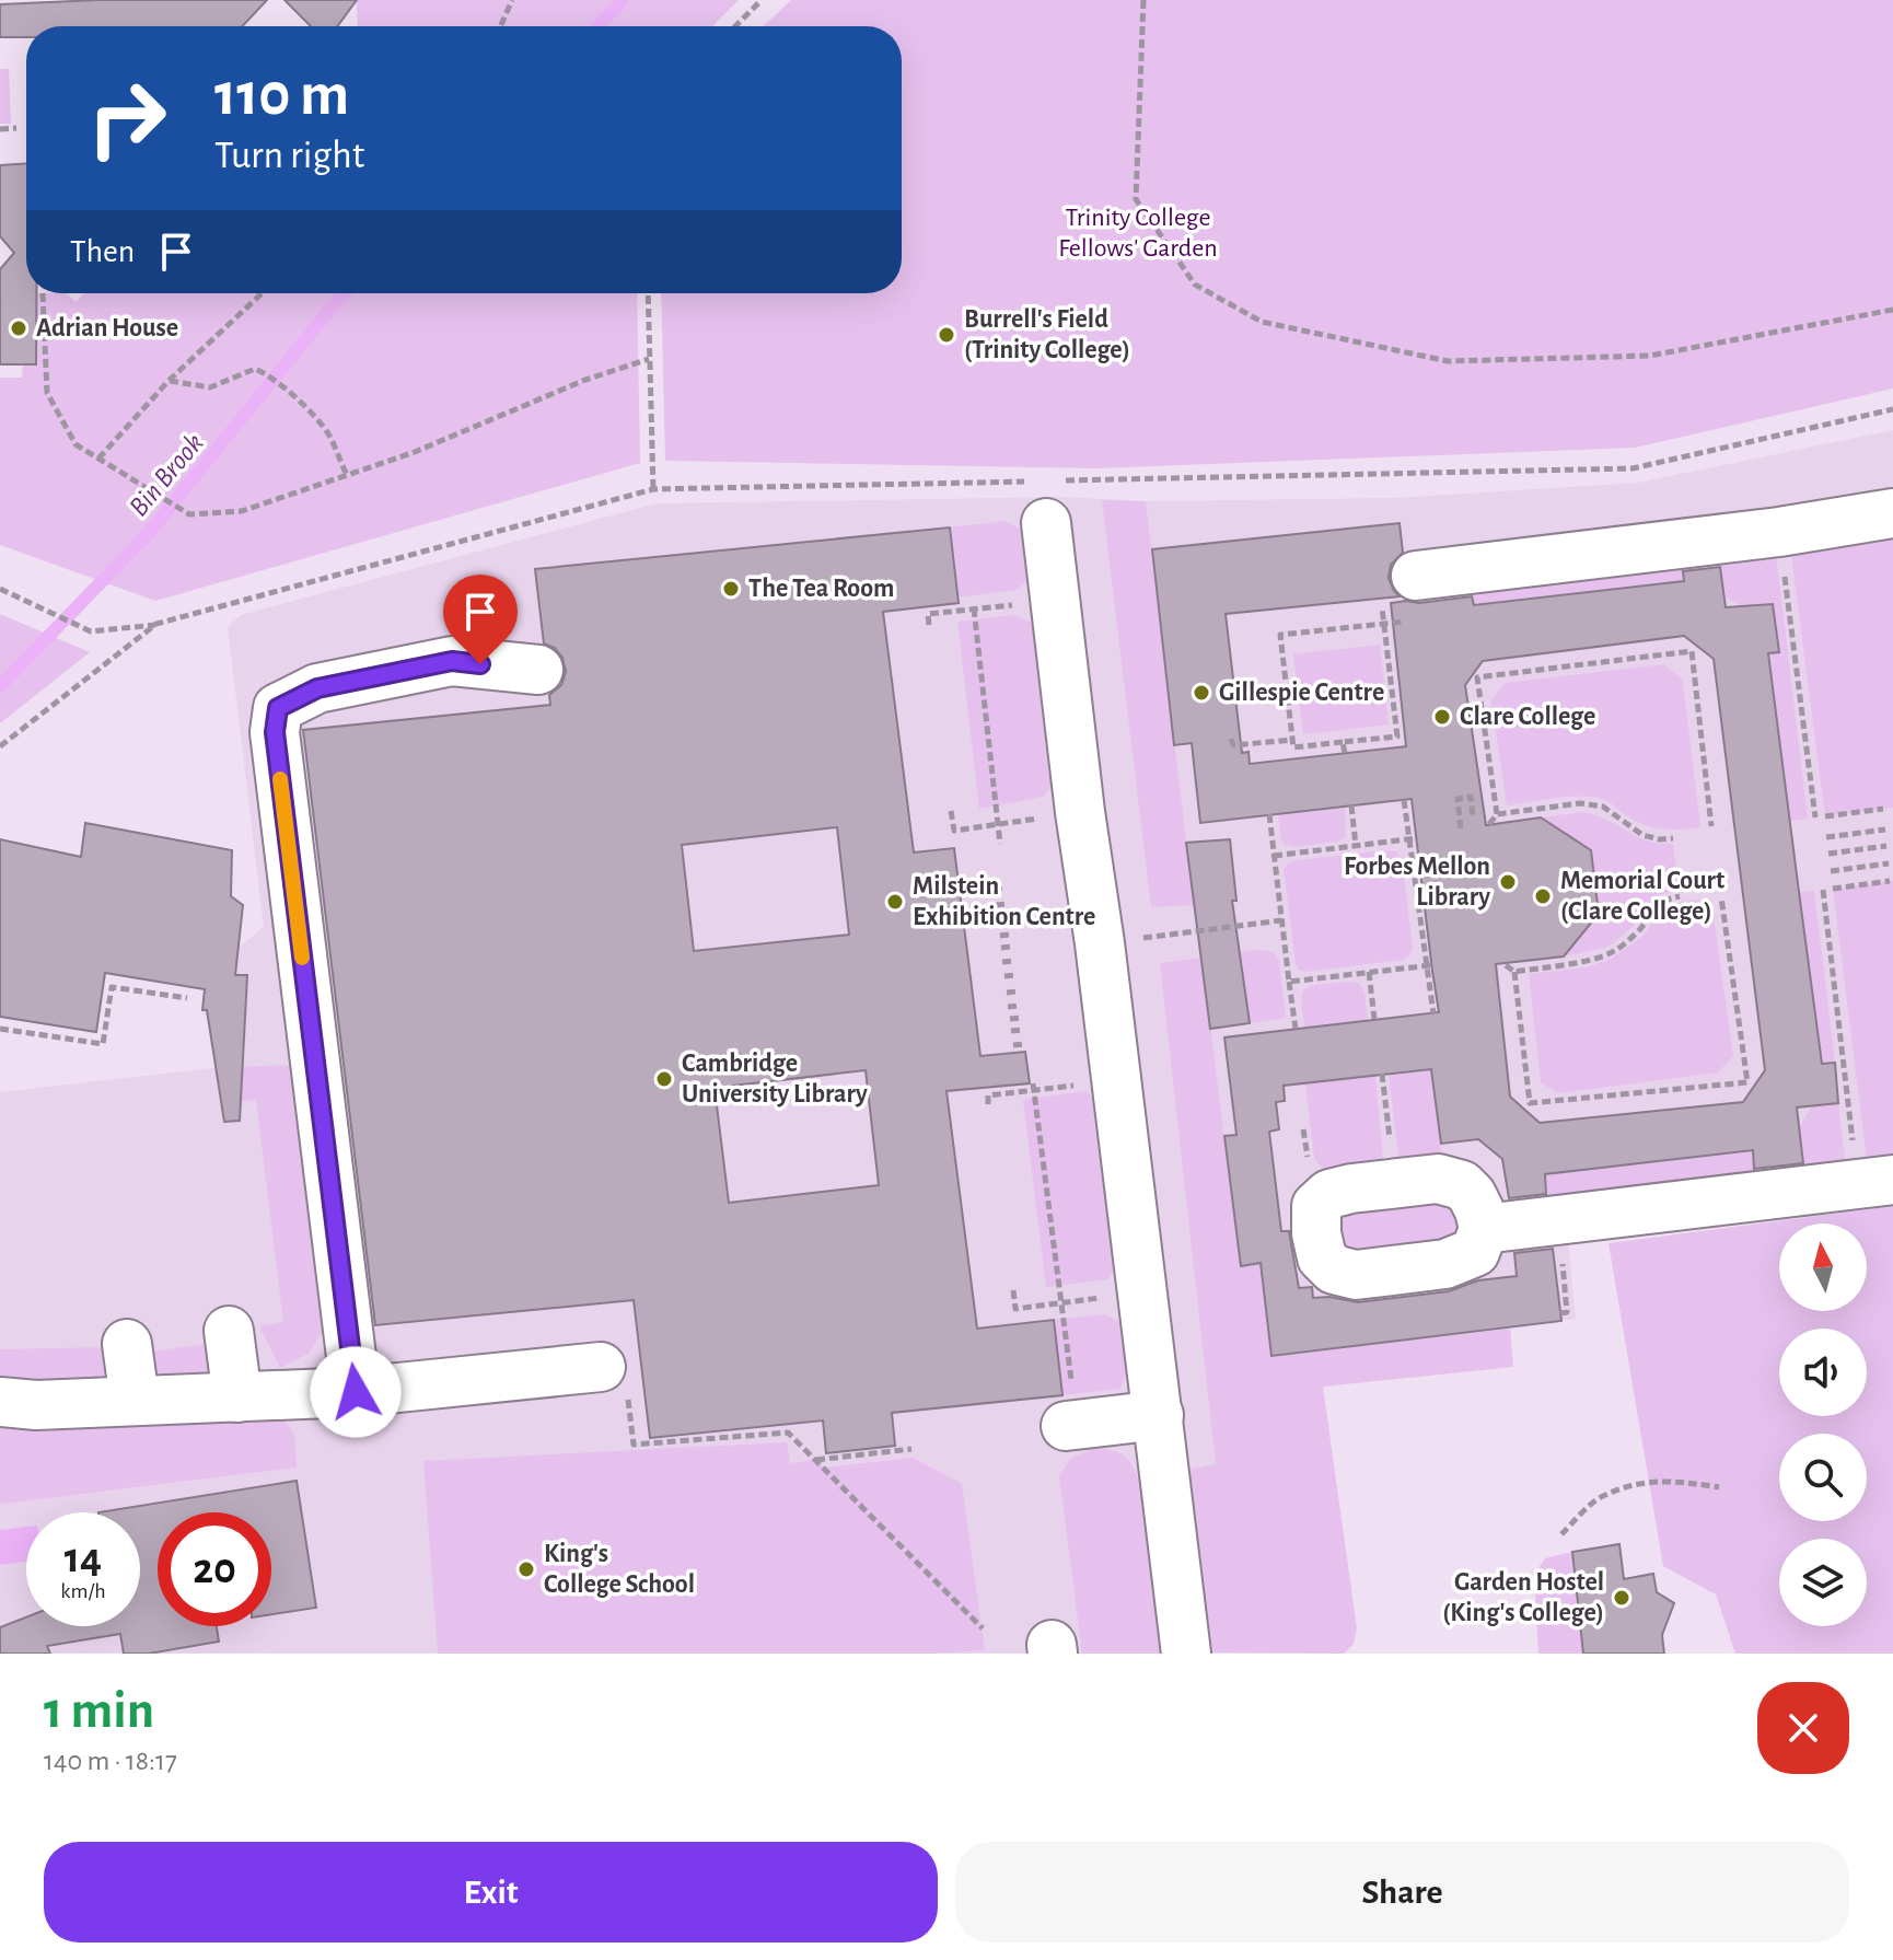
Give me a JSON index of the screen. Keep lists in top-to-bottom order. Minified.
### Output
{"water":["Bin Brook"],"parks":["Trinity College Fellows' Garden"],"places":["Adrian House","Burrell's Field (Trinity College)","The Tea Room","Gillespie Centre","Clare College","Forbes Mellon Library","Memorial Court (Clare College)","Milstein Exhibition Centre","Cambridge University Library","King's College School","Garden Hostel (King's College)"],"north":"top","page":{"turn":["110 m","Turn right"],"then":"Then","speed":"14 km/h","limit":"20","heading":["1 min","140 m · 18:17"],"buttons":["Exit","Share"]}}
